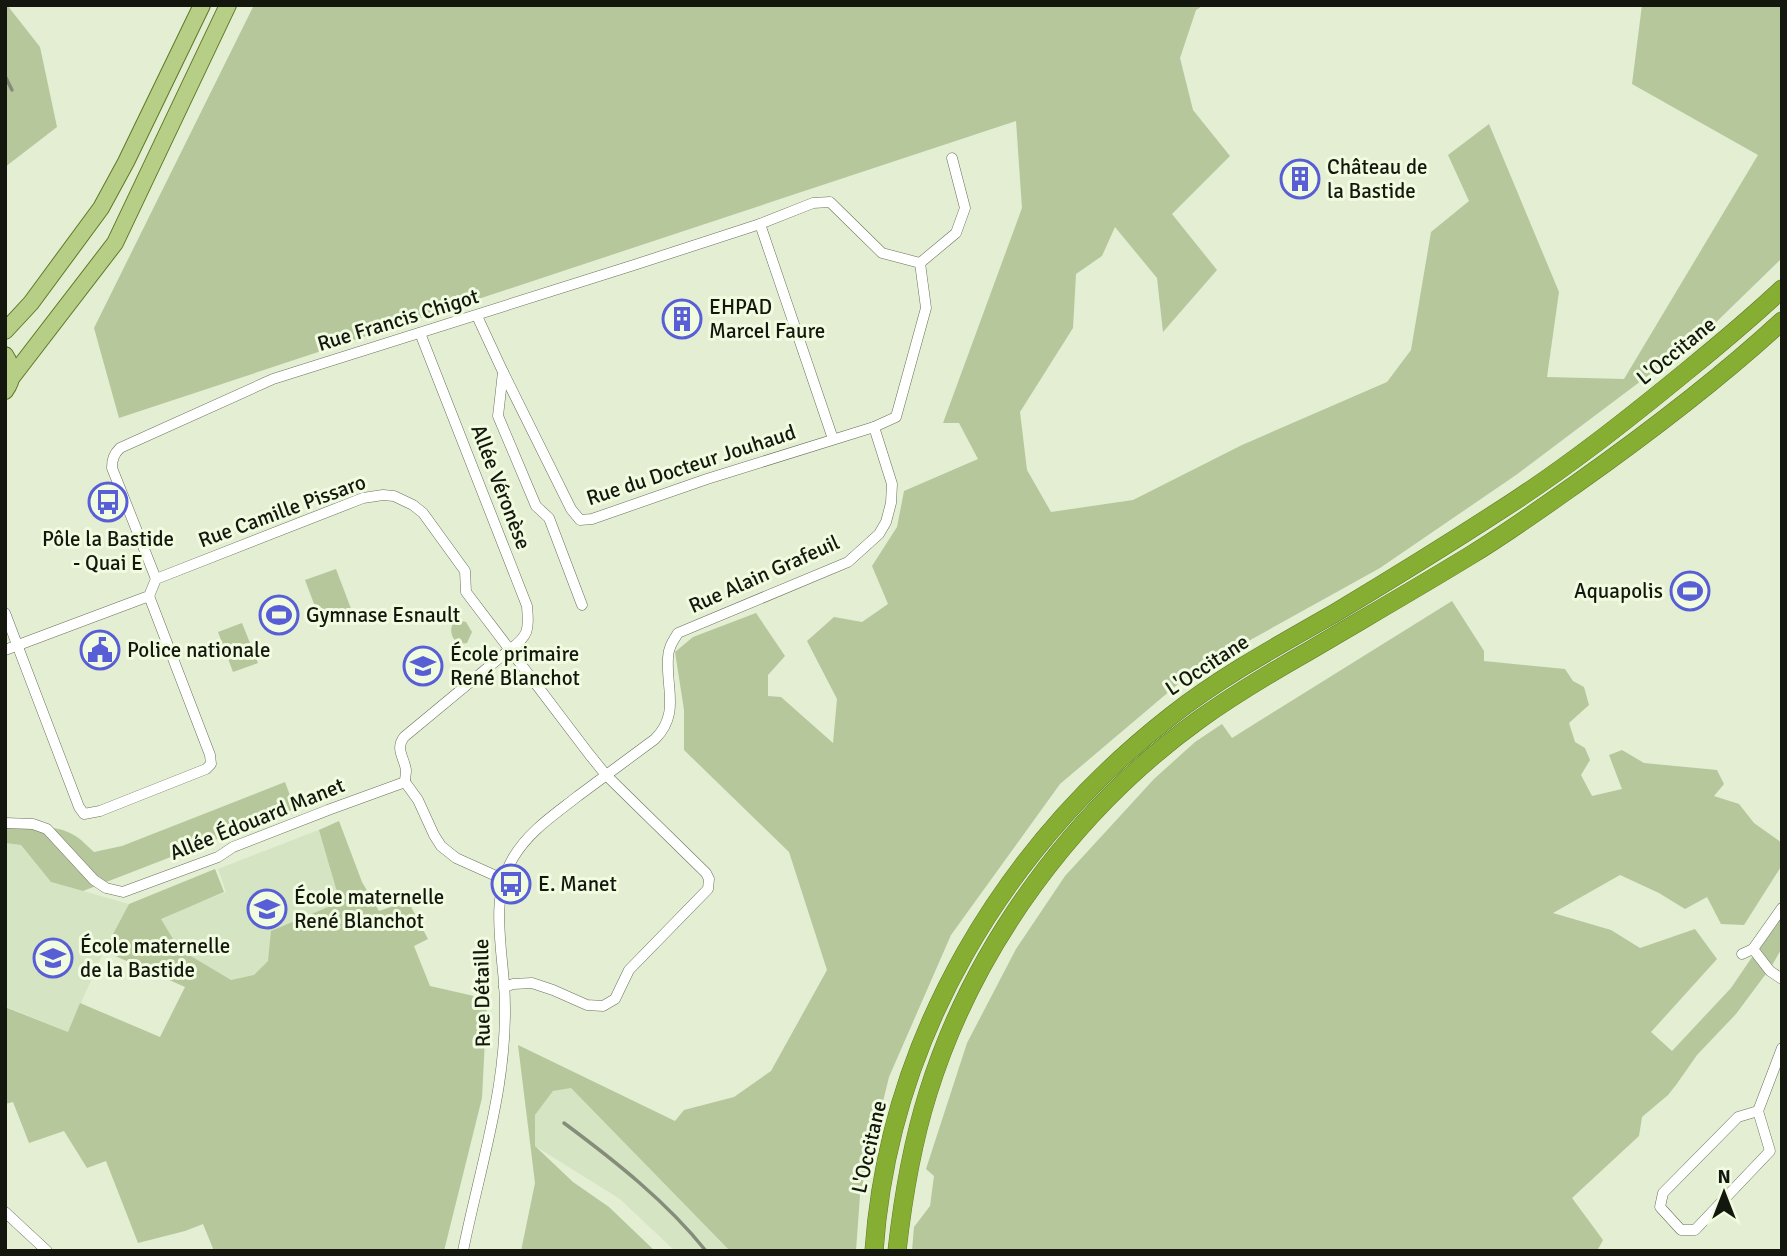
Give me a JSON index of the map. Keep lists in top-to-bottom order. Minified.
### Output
{"streets":{"highway":["L'Occitane"],"street":["Rue Francis Chigot","Rue du Docteur Jouhaud","Allée Véronèse","Rue Camille Pissaro","Rue Alain Grafeuil","Allée Édouard Manet","Rue Détaille"]},"crossings":[["Rue Francis Chigot","Rue du Docteur Jouhaud"],["Rue Francis Chigot","Allée Véronèse"],["Rue Francis Chigot","Rue Camille Pissaro"],["Allée Véronèse","Rue Camille Pissaro"],["Rue Camille Pissaro","Rue Alain Grafeuil"],["Rue Camille Pissaro","Rue Détaille"],["Rue Alain Grafeuil","Rue Détaille"]],"places":{"building":["Château de la Bastide","EHPAD Marcel Faure"],"bus stop":["Pôle la Bastide - Quai E","E. Manet"],"sports":["Aquapolis","Gymnase Esnault"],"public building":["Police nationale"],"school or university":["École primaire René Blanchot","École maternelle René Blanchot","École maternelle de la Bastide"]},"north":"top"}
